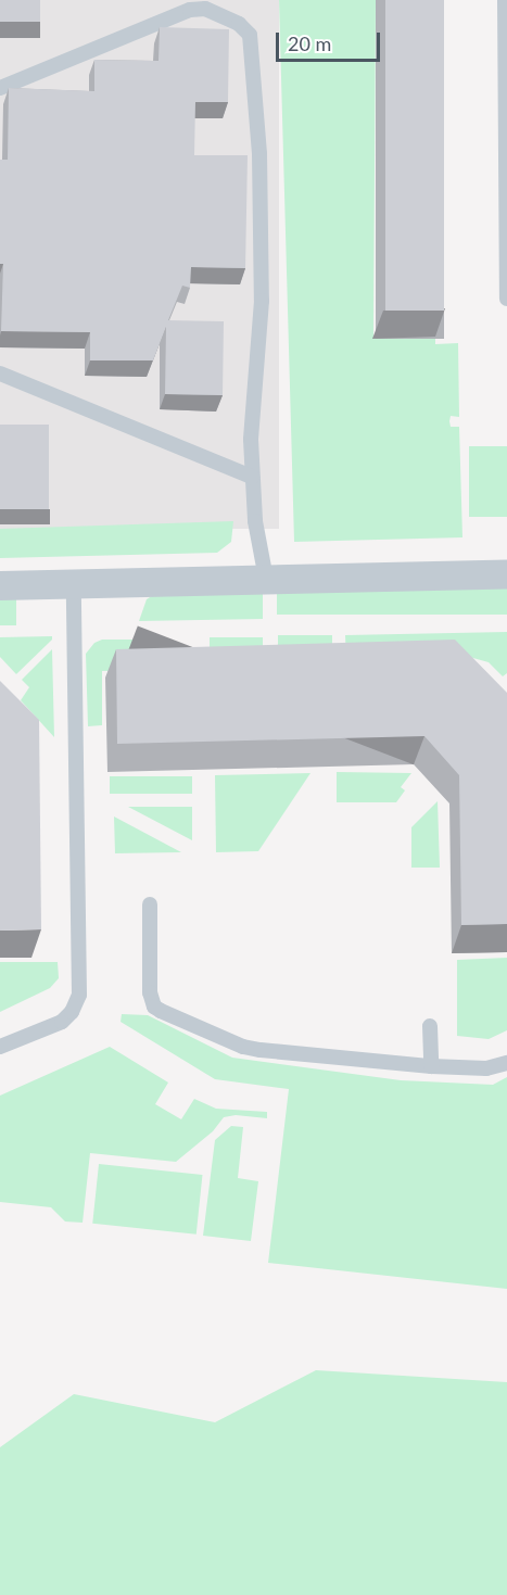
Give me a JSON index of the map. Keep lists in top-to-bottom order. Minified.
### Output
{"scale_bar":"20 m"}
